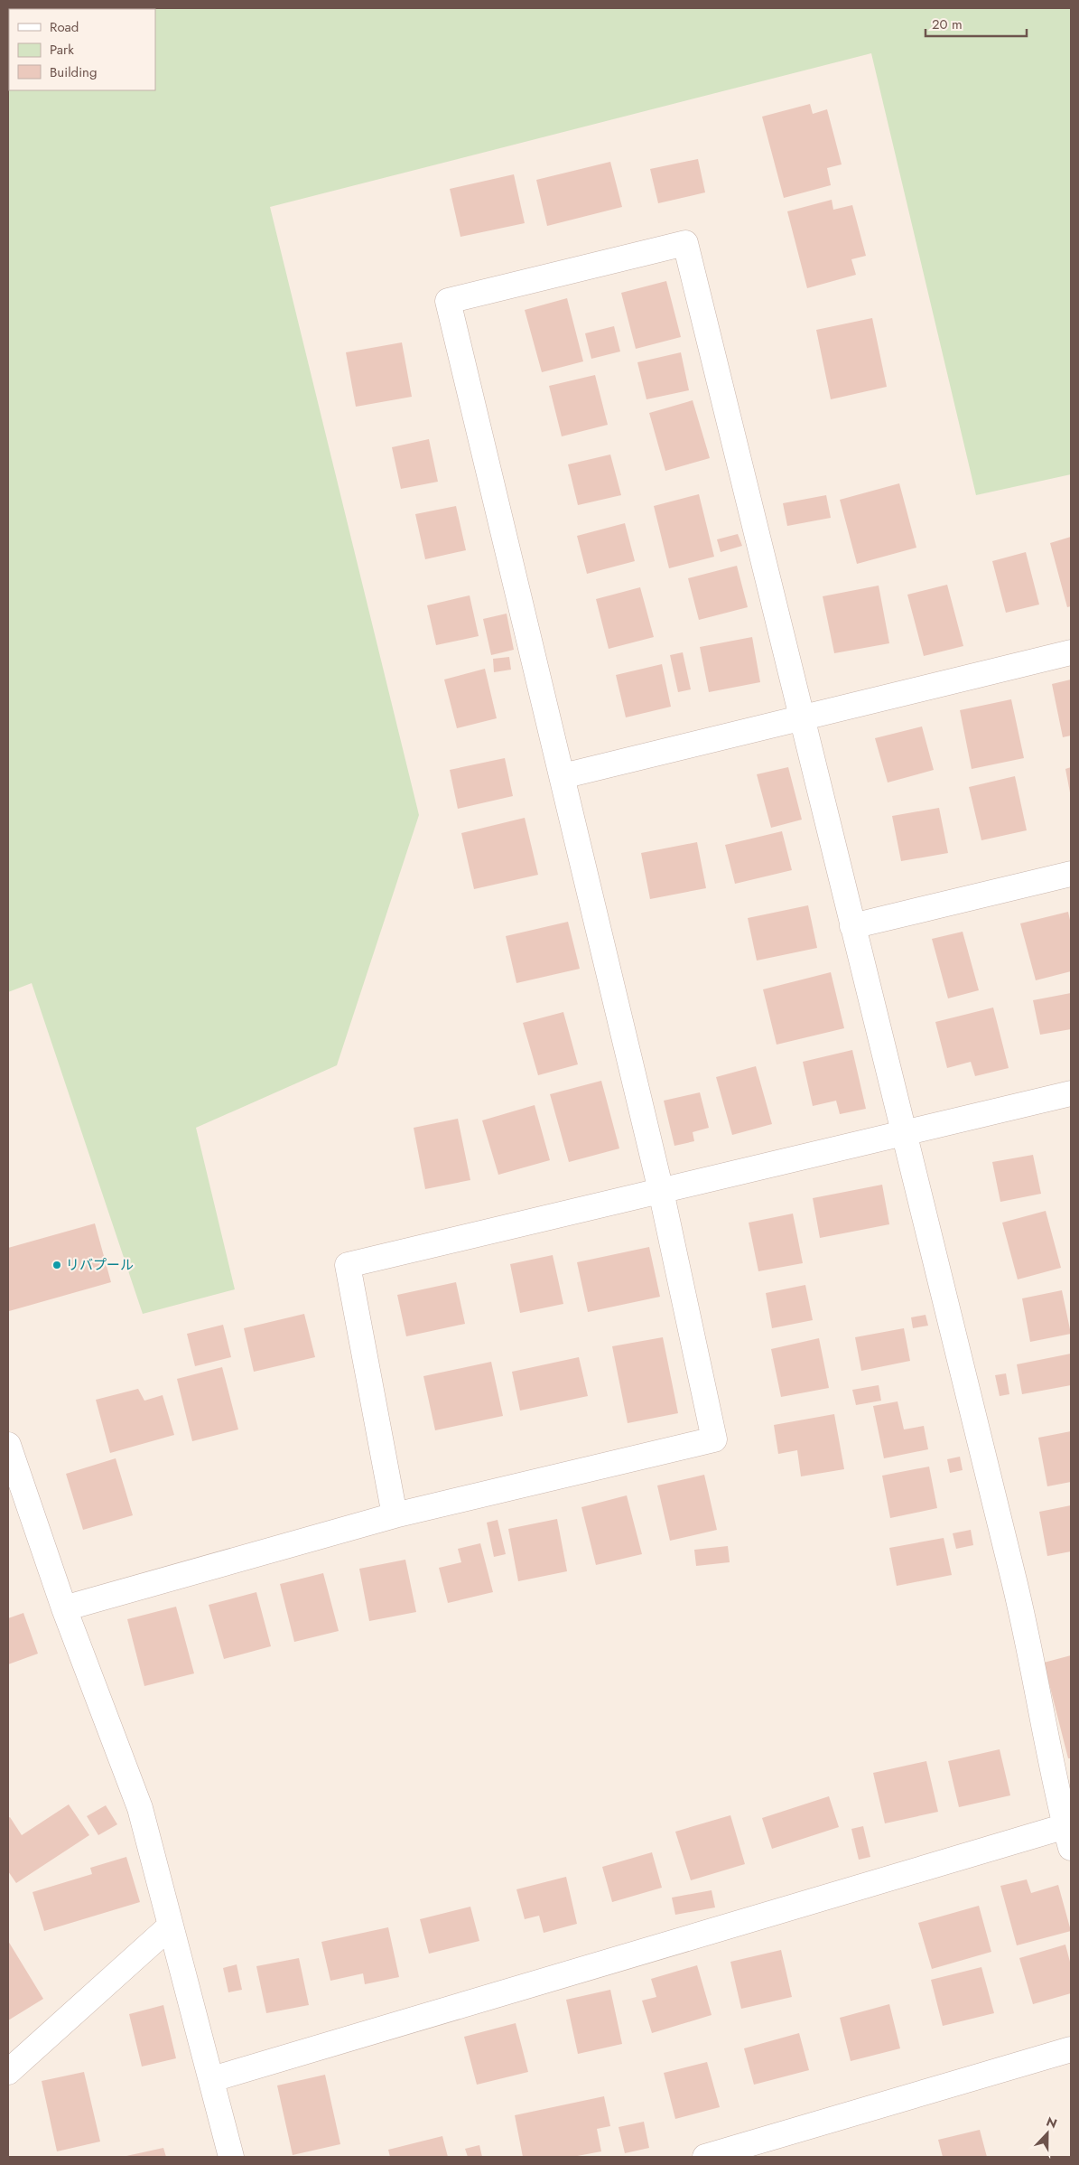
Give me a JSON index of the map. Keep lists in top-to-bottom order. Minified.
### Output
{"places":["リバプール"],"legend":["Road","Park","Building"],"scale_bar":"20 m","north":"top"}
